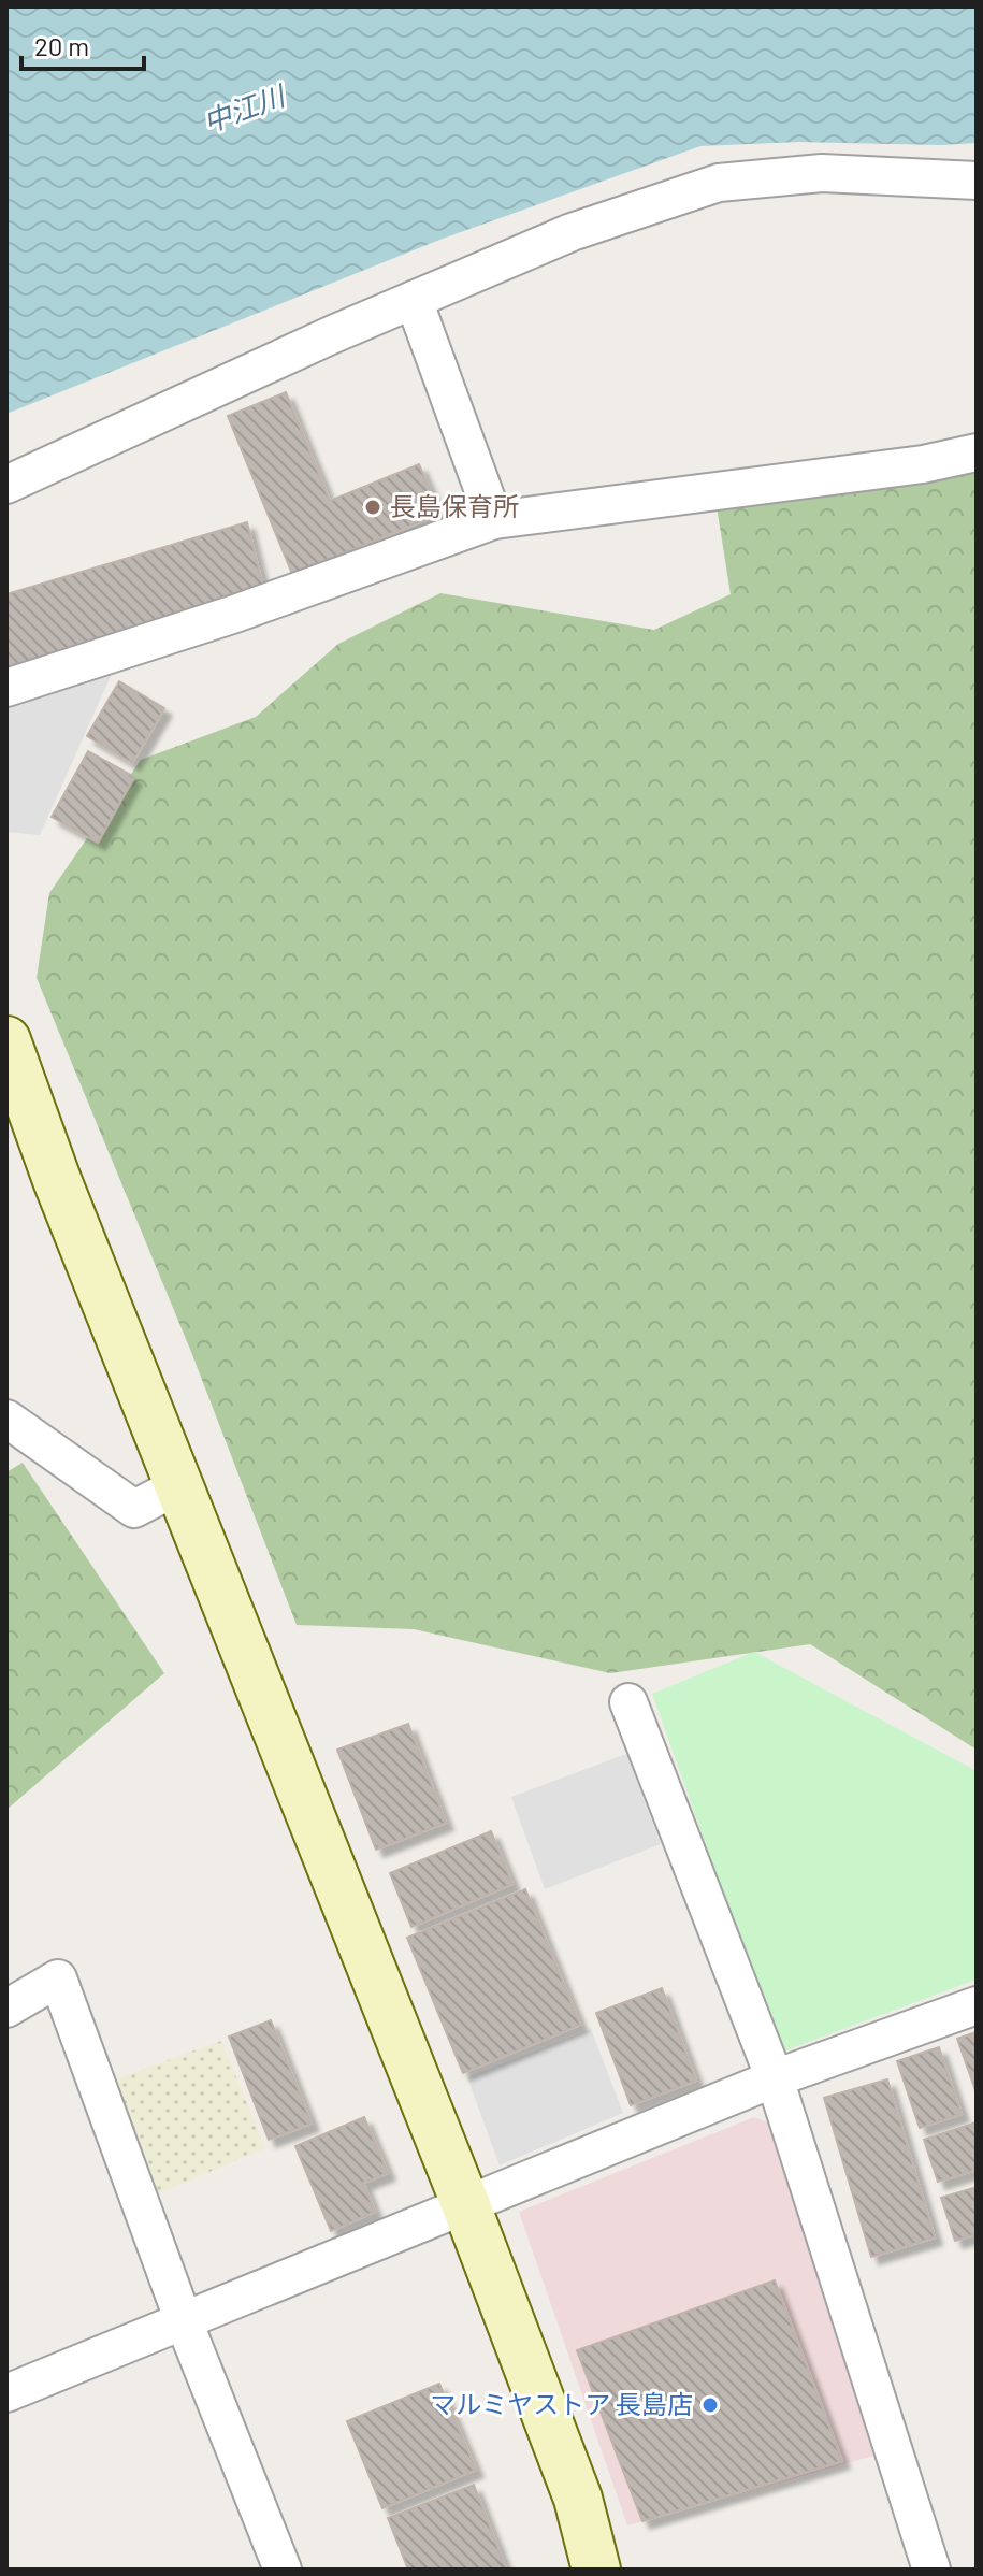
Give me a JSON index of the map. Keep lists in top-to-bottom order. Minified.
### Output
{"water":["中江川"],"places":["長島保育所","マルミヤストア 長島店"],"scale_bar":"20 m"}
